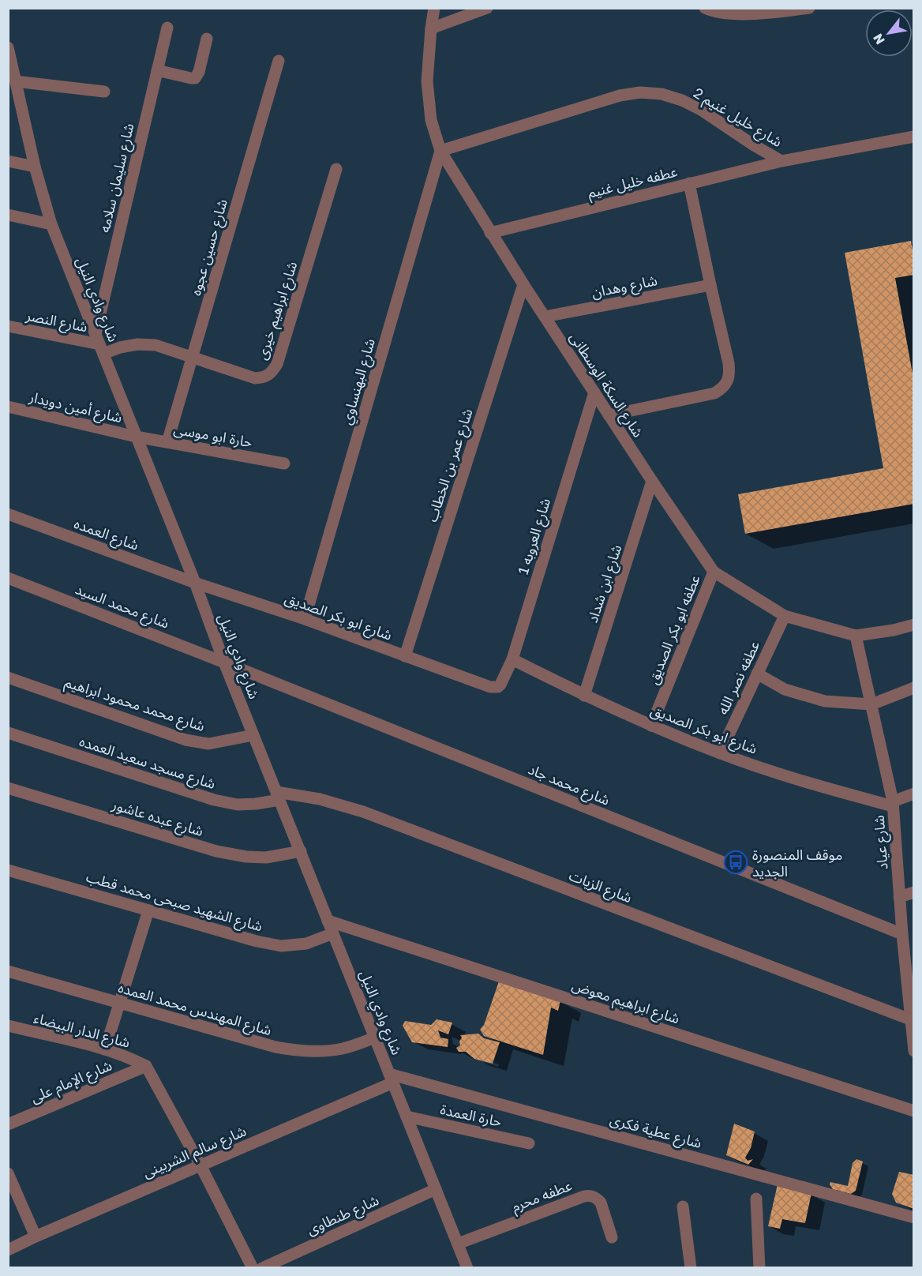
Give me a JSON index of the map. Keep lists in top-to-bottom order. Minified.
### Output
{"streets":{"street":["شارع خليل غنيم 2","شارع سليمان سلامه","عطفه خليل غنيم","شارع حسين عجوه","شارع وهدان","شارع وادي النيل","شارع ابراهيم خيرى","شارع النصر","شارع البهنساوي","شارع السكة الوسطانى","شارع أمين دويدار","حارة ابو موسى","شارع عمر بن الخطاب","شارع العمده","شارع العروبه 1","شارع ابن شداد","شارع محمد السيد","شارع ابو بكر الصديق","عطفه ابو بكر الصديق","عطفه نصر الله","شارع محمد محمود ابراهيم","شارع مسجد سعيد العمده","شارع محمد جاد","شارع عبده عاشور","شارع عياد","شارع الزيات","شارع الشهيد صبحى محمد قطب","شارع ابراهيم معوض","شارع المهندس محمد العمده","شارع الدار البيضاء","شارع الإمام على","حارة العمدة","شارع عطية فكرى","شارع سالم الشربينى","عطفه محرم","شارع طنطاوى"]},"crossings":[["شارع خليل غنيم 2","عطفه خليل غنيم"],["شارع خليل غنيم 2","شارع البهنساوي"],["شارع خليل غنيم 2","شارع السكة الوسطانى"],["شارع سليمان سلامه","شارع وادي النيل"],["شارع سليمان سلامه","شارع ابراهيم خيرى"],["شارع سليمان سلامه","شارع النصر"],["عطفه خليل غنيم","شارع السكة الوسطانى"],["شارع حسين عجوه","شارع ابراهيم خيرى"],["شارع حسين عجوه","حارة ابو موسى"],["شارع وهدان","شارع السكة الوسطانى"],["شارع وادي النيل","شارع ابراهيم خيرى"],["شارع وادي النيل","شارع النصر"],["شارع وادي النيل","شارع أمين دويدار"],["شارع وادي النيل","حارة ابو موسى"],["شارع وادي النيل","شارع العمده"],["شارع وادي النيل","شارع محمد السيد"],["شارع وادي النيل","شارع ابو بكر الصديق"],["شارع وادي النيل","شارع محمد محمود ابراهيم"],["شارع وادي النيل","شارع مسجد سعيد العمده"],["شارع وادي النيل","شارع محمد جاد"],["شارع وادي النيل","شارع عبده عاشور"],["شارع وادي النيل","شارع الزيات"],["شارع وادي النيل","شارع الشهيد صبحى محمد قطب"],["شارع وادي النيل","شارع ابراهيم معوض"],["شارع وادي النيل","شارع المهندس محمد العمده"],["شارع وادي النيل","حارة العمدة"],["شارع وادي النيل","شارع عطية فكرى"],["شارع وادي النيل","شارع سالم الشربينى"],["شارع وادي النيل","عطفه محرم"],["شارع وادي النيل","شارع طنطاوى"],["شارع ابراهيم خيرى","شارع النصر"],["شارع البهنساوي","شارع السكة الوسطانى"],["شارع البهنساوي","شارع ابو بكر الصديق"],["شارع السكة الوسطانى","شارع عمر بن الخطاب"],["شارع السكة الوسطانى","شارع العروبه 1"],["شارع السكة الوسطانى","شارع ابن شداد"],["شارع السكة الوسطانى","عطفه ابو بكر الصديق"],["شارع السكة الوسطانى","عطفه نصر الله"],["شارع السكة الوسطانى","شارع عياد"],["شارع أمين دويدار","حارة ابو موسى"],["شارع عمر بن الخطاب","شارع ابو بكر الصديق"],["شارع العمده","شارع ابو بكر الصديق"],["شارع العروبه 1","شارع ابو بكر الصديق"],["شارع ابن شداد","شارع ابو بكر الصديق"],["شارع محمد السيد","شارع محمد جاد"],["شارع ابو بكر الصديق","عطفه ابو بكر الصديق"],["شارع ابو بكر الصديق","عطفه نصر الله"],["شارع ابو بكر الصديق","شارع عياد"],["شارع مسجد سعيد العمده","شارع الزيات"],["شارع محمد جاد","شارع عياد"],["شارع عياد","شارع الزيات"],["شارع الدار البيضاء","شارع الإمام على"],["شارع عطية فكرى","شارع سالم الشربينى"]],"places":{"bus stop":["موقف المنصورة الجديد"]},"north":"bottom left"}
